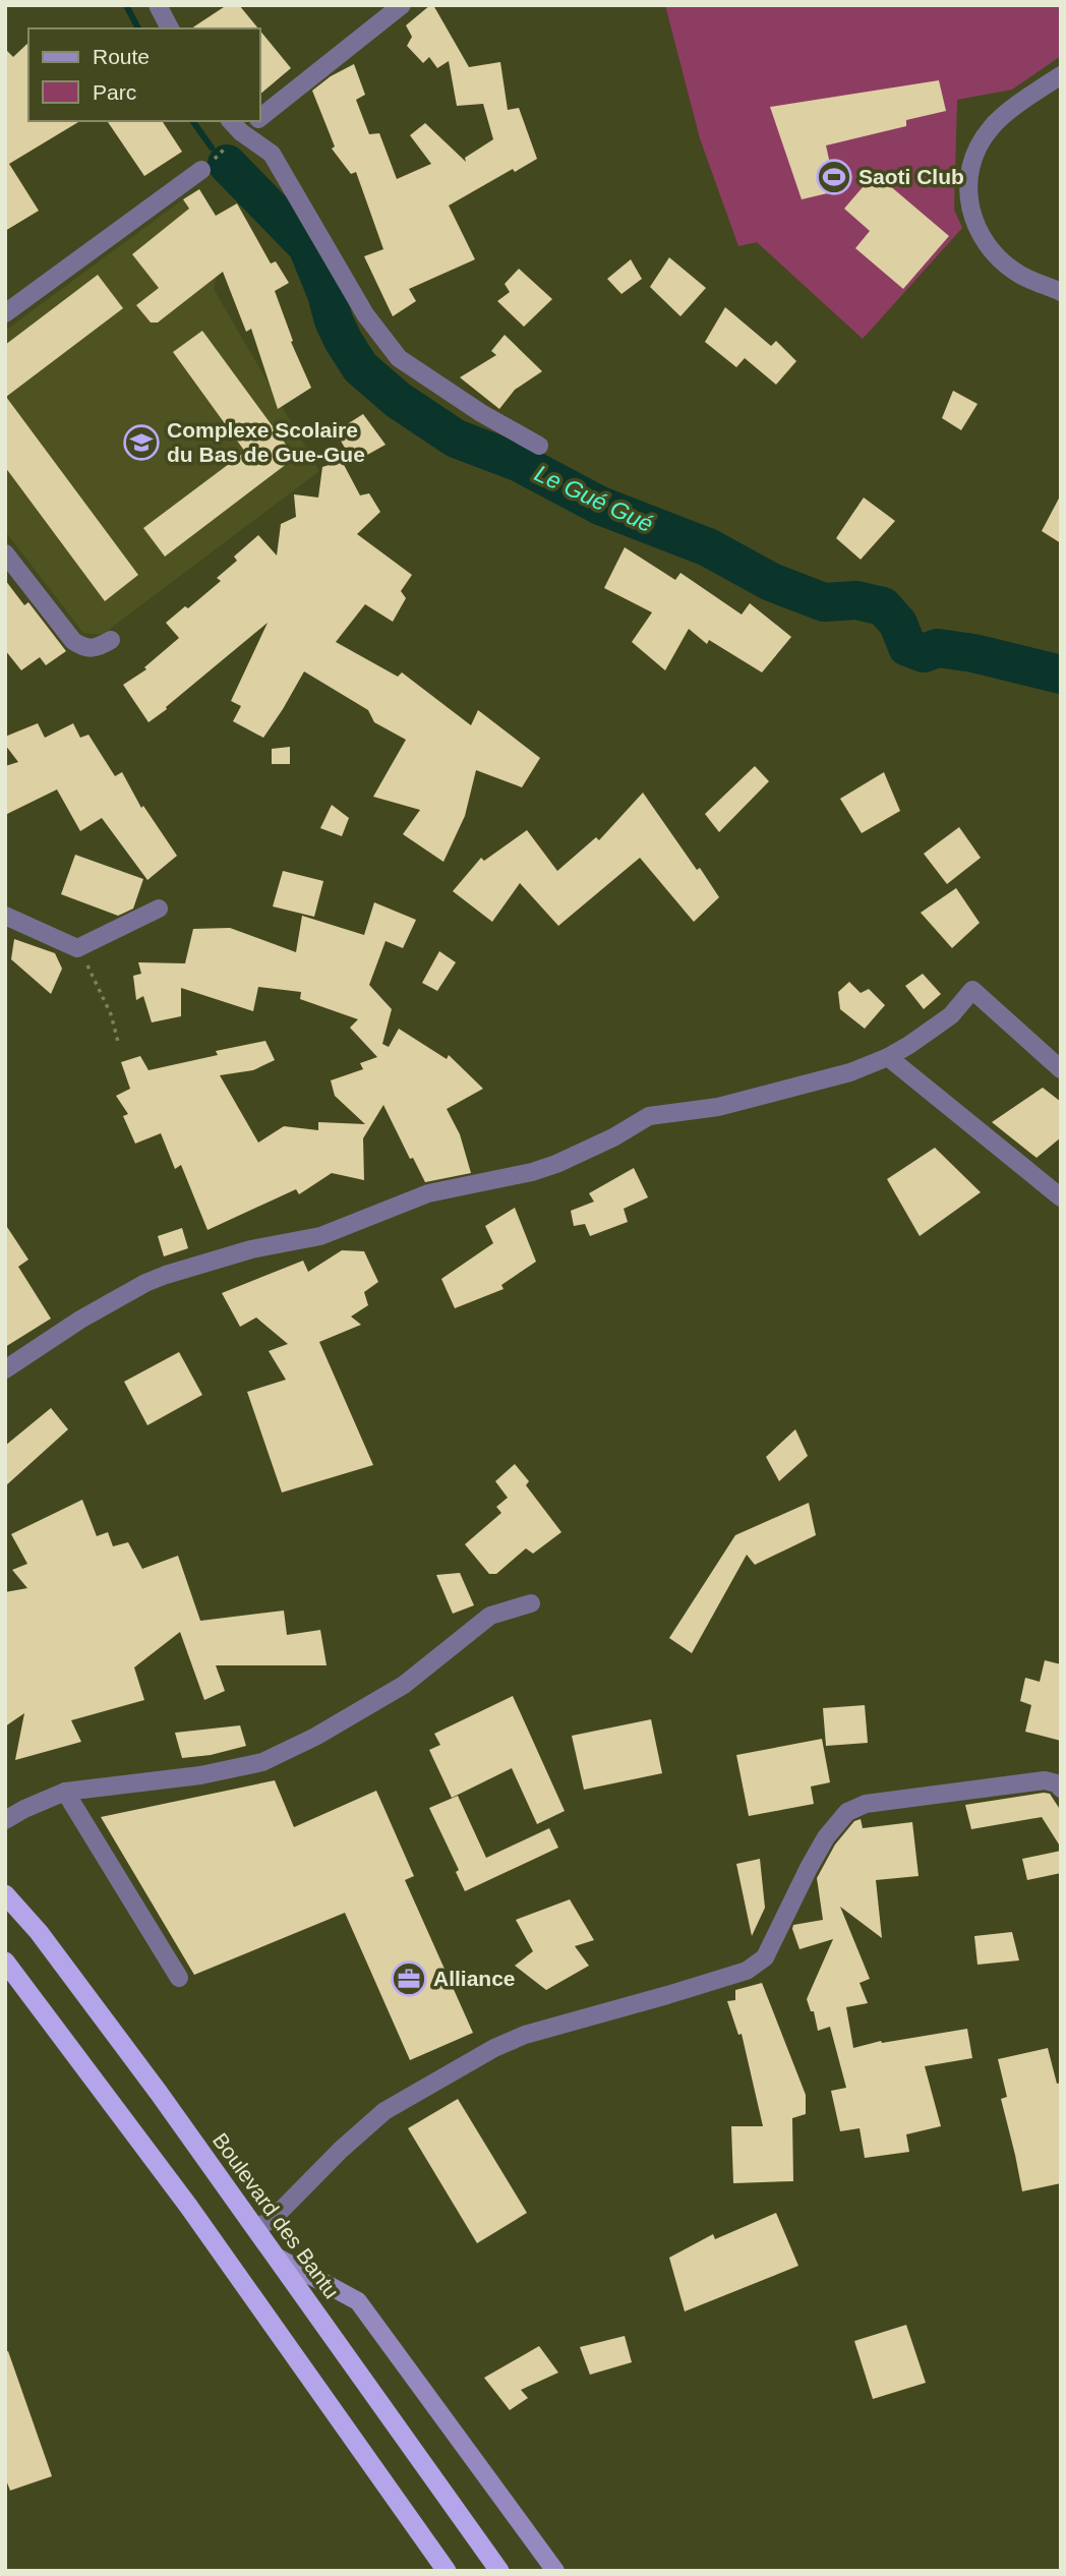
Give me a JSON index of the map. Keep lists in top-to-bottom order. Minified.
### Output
{"streets":{"highway":["Boulevard des Bantu"]},"water":["Le Gué Gué"],"places":{"sports":["Saoti Club"],"school or university":["Complexe Scolaire du Bas de Gue-Gue"],"office":["Alliance"]},"legend":["Route","Parc"]}
